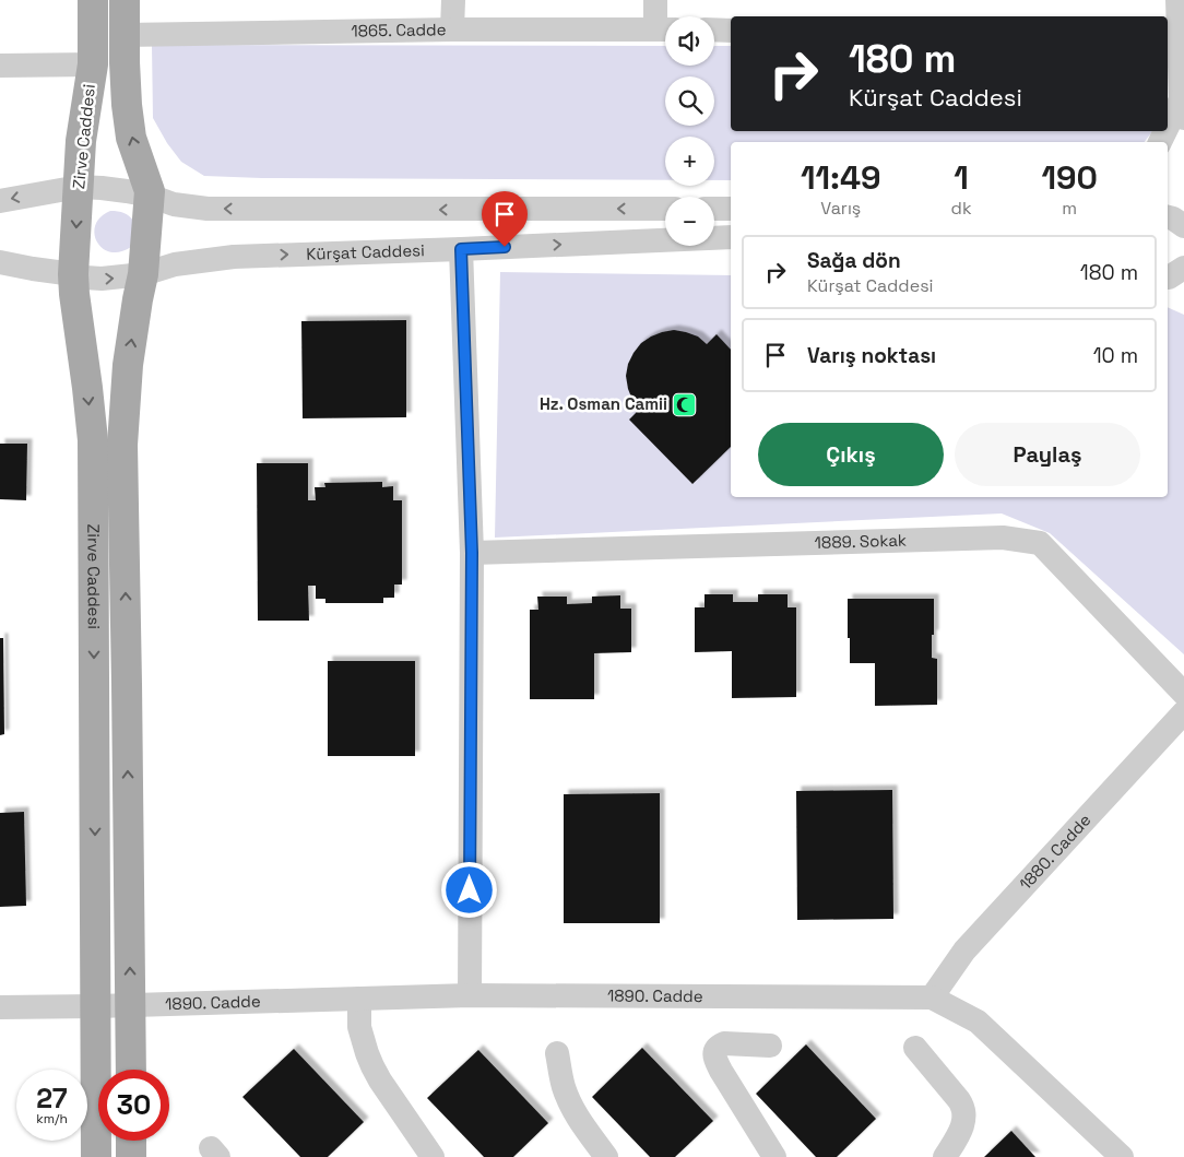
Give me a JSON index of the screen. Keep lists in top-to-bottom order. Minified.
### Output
{"streets":{"main road":["Zirve Caddesi"],"street":["1865. Cadde","Kürşat Caddesi","1889. Sokak","1880. Cadde","1890. Cadde"]},"crossings":[["1865. Cadde","Zirve Caddesi"],["Zirve Caddesi","Kürşat Caddesi"],["Zirve Caddesi","1890. Cadde"],["1880. Cadde","1890. Cadde"]],"places":{"mosque":["Hz. Osman Camii"]},"page":{"map_buttons":["+","−"],"turn":["180 m","Kürşat Caddesi"],"eta":["11:49","Varış","1","dk","190","m"],"list":[{"name":"Sağa dön","note":"Kürşat Caddesi","value":"180 m"},{"name":"Varış noktası","value":"10 m"}],"buttons":["Çıkış","Paylaş"],"speed":"27 km/h","limit":"30"}}
